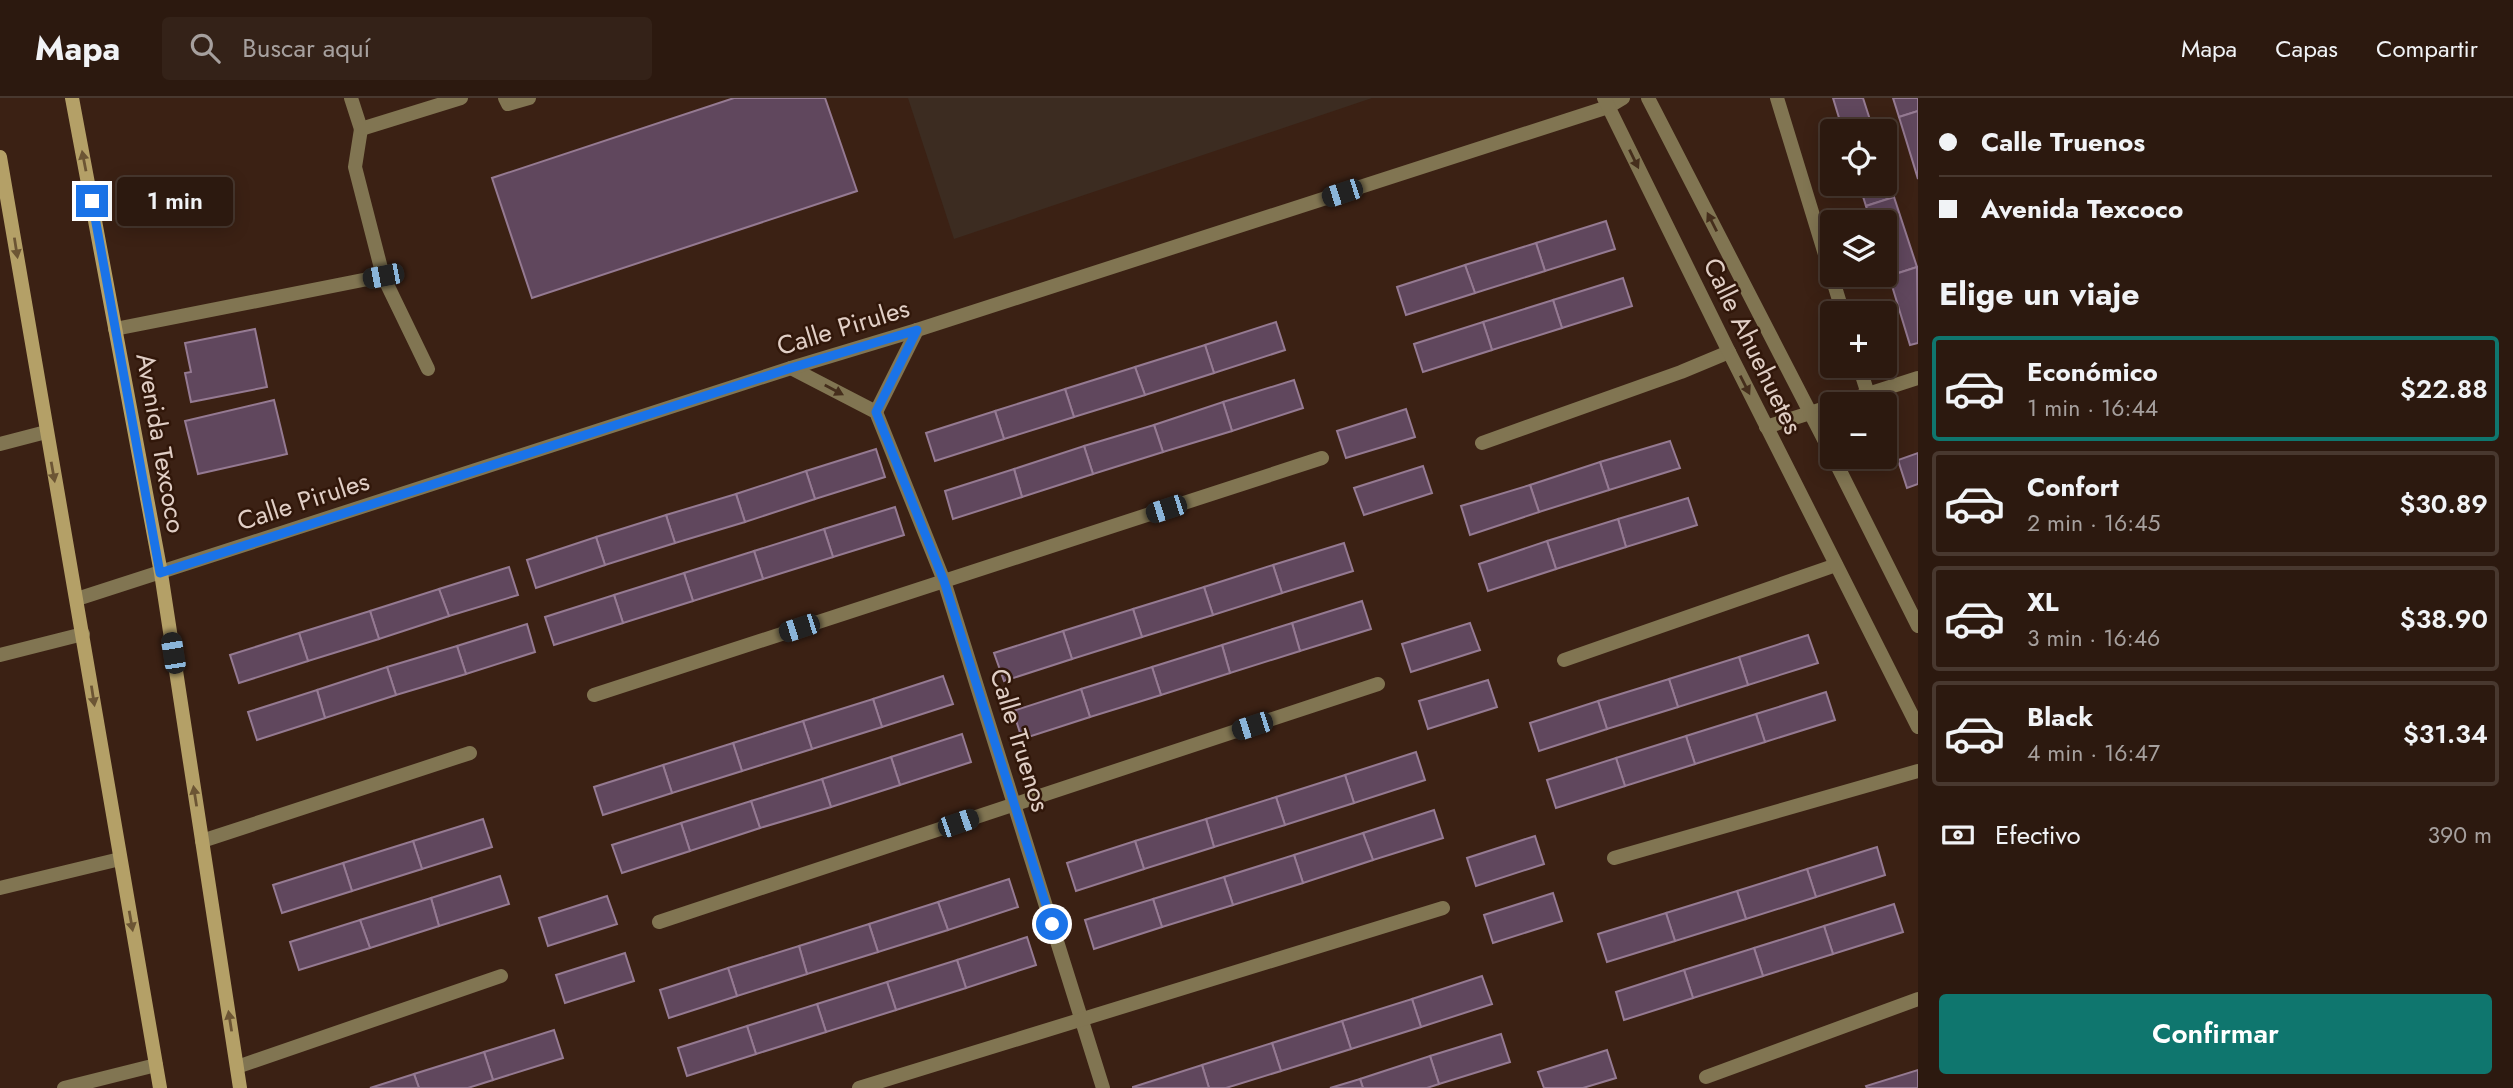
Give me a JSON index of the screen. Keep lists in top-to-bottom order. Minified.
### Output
{"streets":{"main road":["Avenida Texcoco"],"street":["Calle Pirules","Calle Ahuehuetes","Calle Truenos"]},"crossings":[["Calle Pirules","Calle Ahuehuetes"],["Calle Pirules","Avenida Texcoco"]],"page":{"header":"Mapa","search":"Buscar aquí","nav":["Mapa","Capas","Compartir"],"banner":["Calle Truenos","Avenida Texcoco"],"map_buttons":["+","−"],"bubble":"1 min","heading":"Elige un viaje","list":[{"name":"Económico","note":"1 min · 16:44","value":"$22.88"},{"name":"Confort","note":"2 min · 16:45","value":"$30.89"},{"name":"XL","note":"3 min · 16:46","value":"$38.90"},{"name":"Black","note":"4 min · 16:47","value":"$31.34"}],"pay":["Efectivo","390 m"],"buttons":"Confirmar"}}
